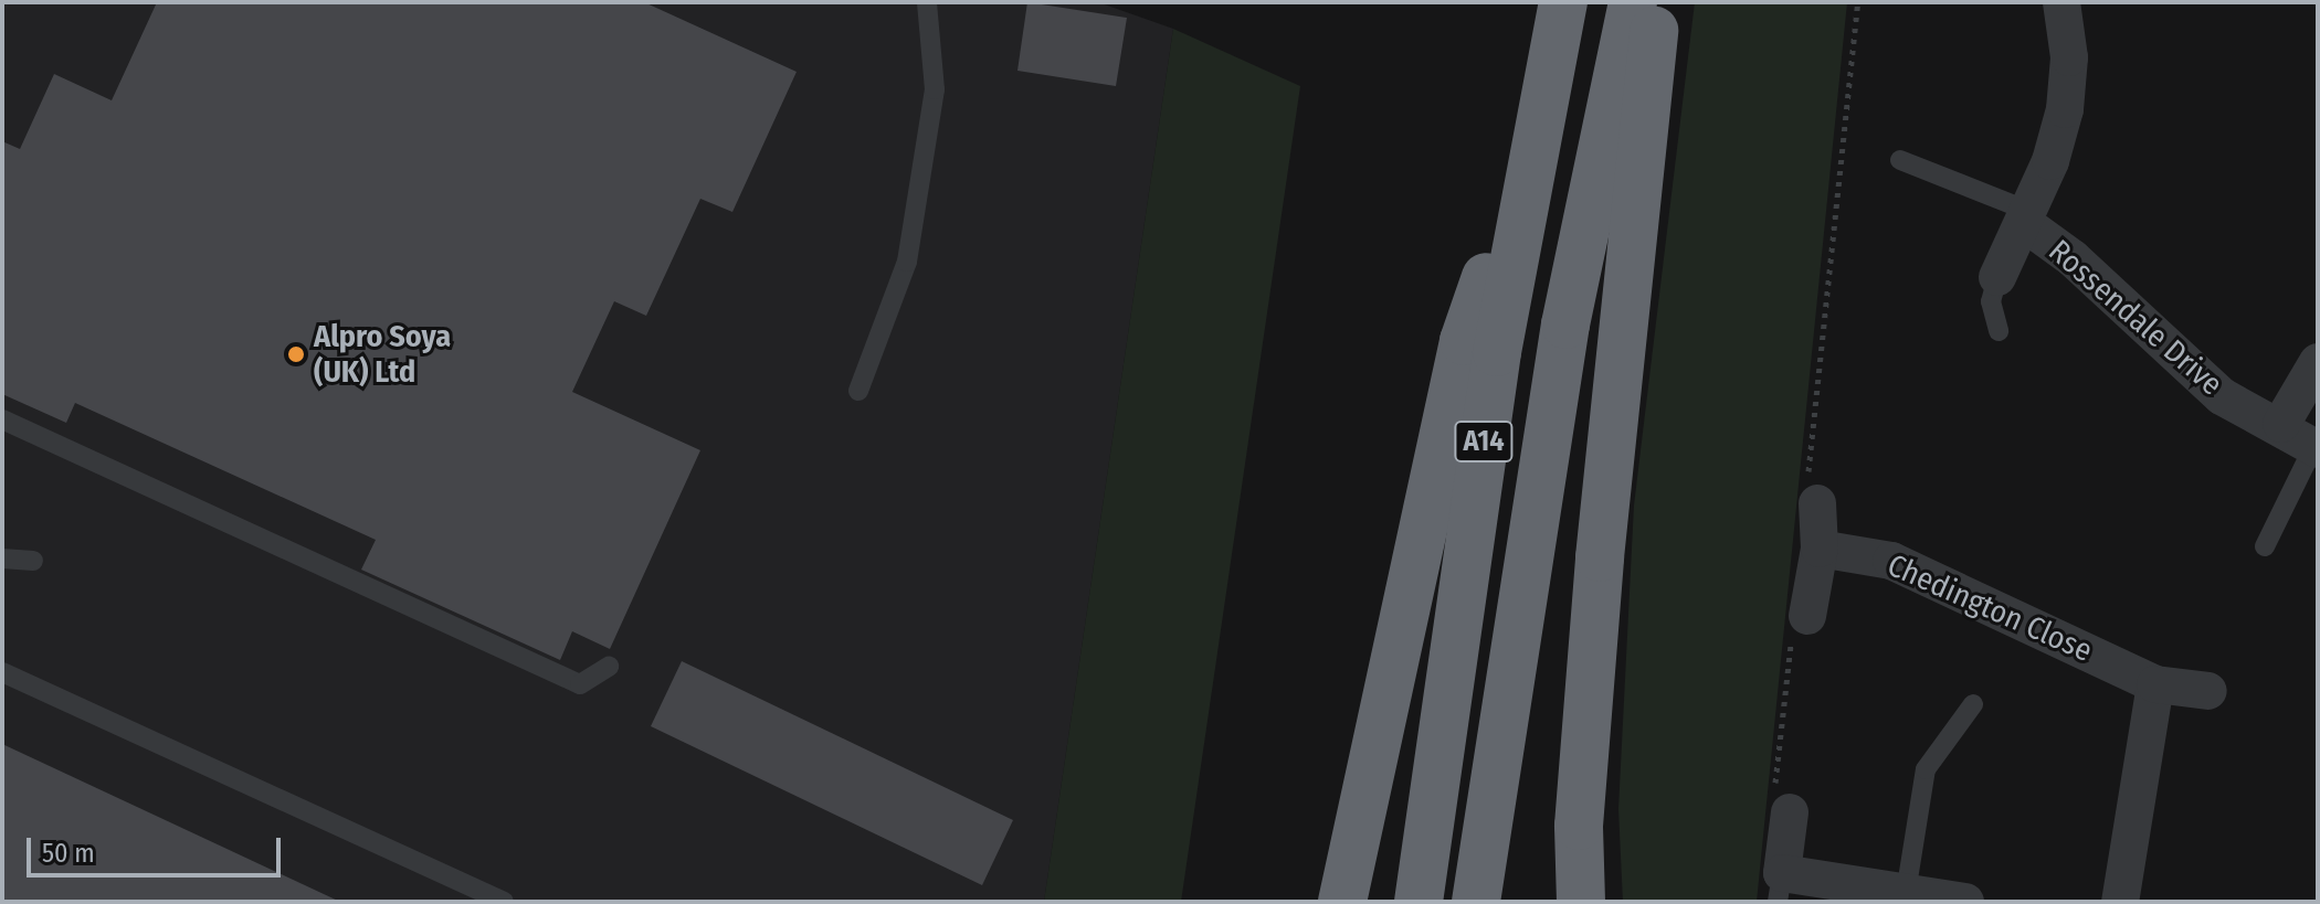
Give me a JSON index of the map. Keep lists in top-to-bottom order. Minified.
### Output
{"streets":{"highway":["A14"],"street":["Rossendale Drive","Chedington Close"]},"places":["Alpro Soya (UK) Ltd"],"scale_bar":"50 m"}
